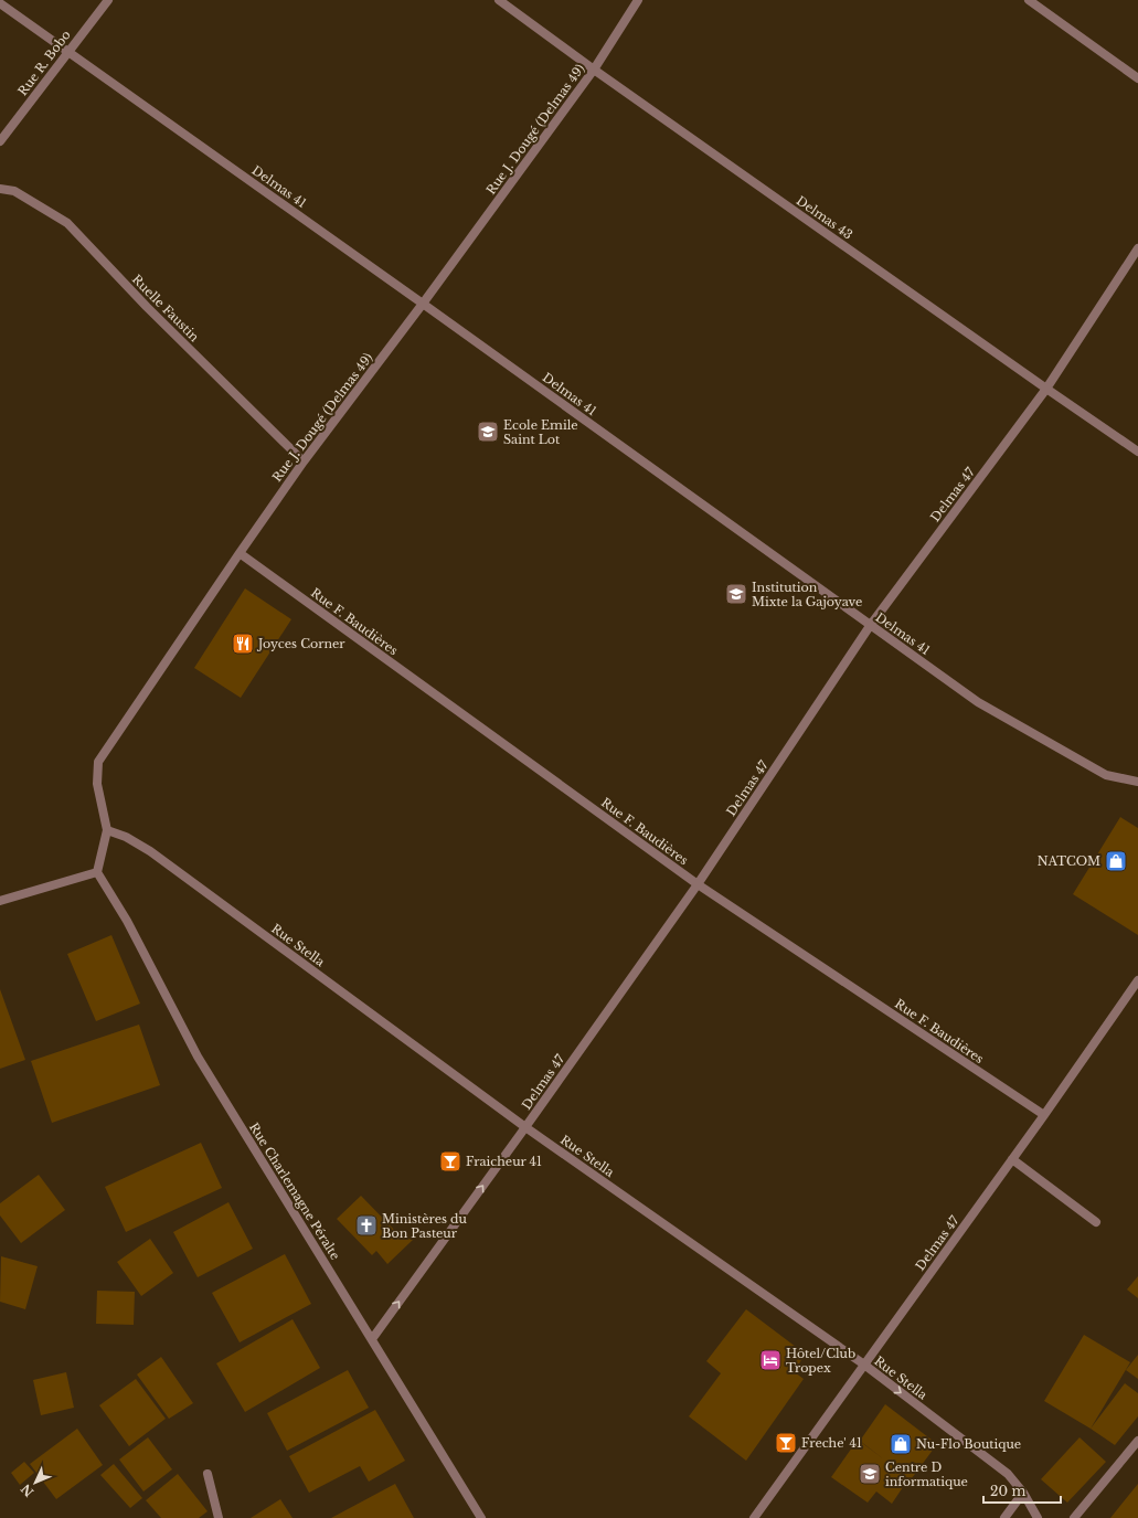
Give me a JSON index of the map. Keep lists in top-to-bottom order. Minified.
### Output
{"streets":{"street":["Rue R. Bobo","Rue J. Dougé (Delmas 49)","Delmas 41","Delmas 43","Ruelle Faustin","Delmas 47","Rue F. Baudières","Rue Stella","Rue Charlemagne Péralte"]},"crossings":[["Rue R. Bobo","Delmas 41"],["Rue J. Dougé (Delmas 49)","Delmas 41"],["Rue J. Dougé (Delmas 49)","Delmas 43"],["Rue J. Dougé (Delmas 49)","Ruelle Faustin"],["Rue J. Dougé (Delmas 49)","Rue F. Baudières"],["Rue J. Dougé (Delmas 49)","Rue Stella"],["Rue J. Dougé (Delmas 49)","Rue Charlemagne Péralte"],["Delmas 41","Delmas 47"],["Delmas 43","Delmas 47"],["Delmas 47","Rue F. Baudières"],["Delmas 47","Rue Stella"],["Delmas 47","Rue Charlemagne Péralte"]],"places":{"school or university":["Ecole Emile Saint Lot","Institution Mixte la Gajoyave","Centre D informatique"],"restaurant":["Joyces Corner"],"shop":["NATCOM","Nu-Flo Boutique"],"bar":["Fraicheur 41","Freche' 41"],"church":["Ministères du Bon Pasteur"],"hotel":["Hôtel/Club Tropex"]},"scale_bar":"20 m","north":"bottom left"}
